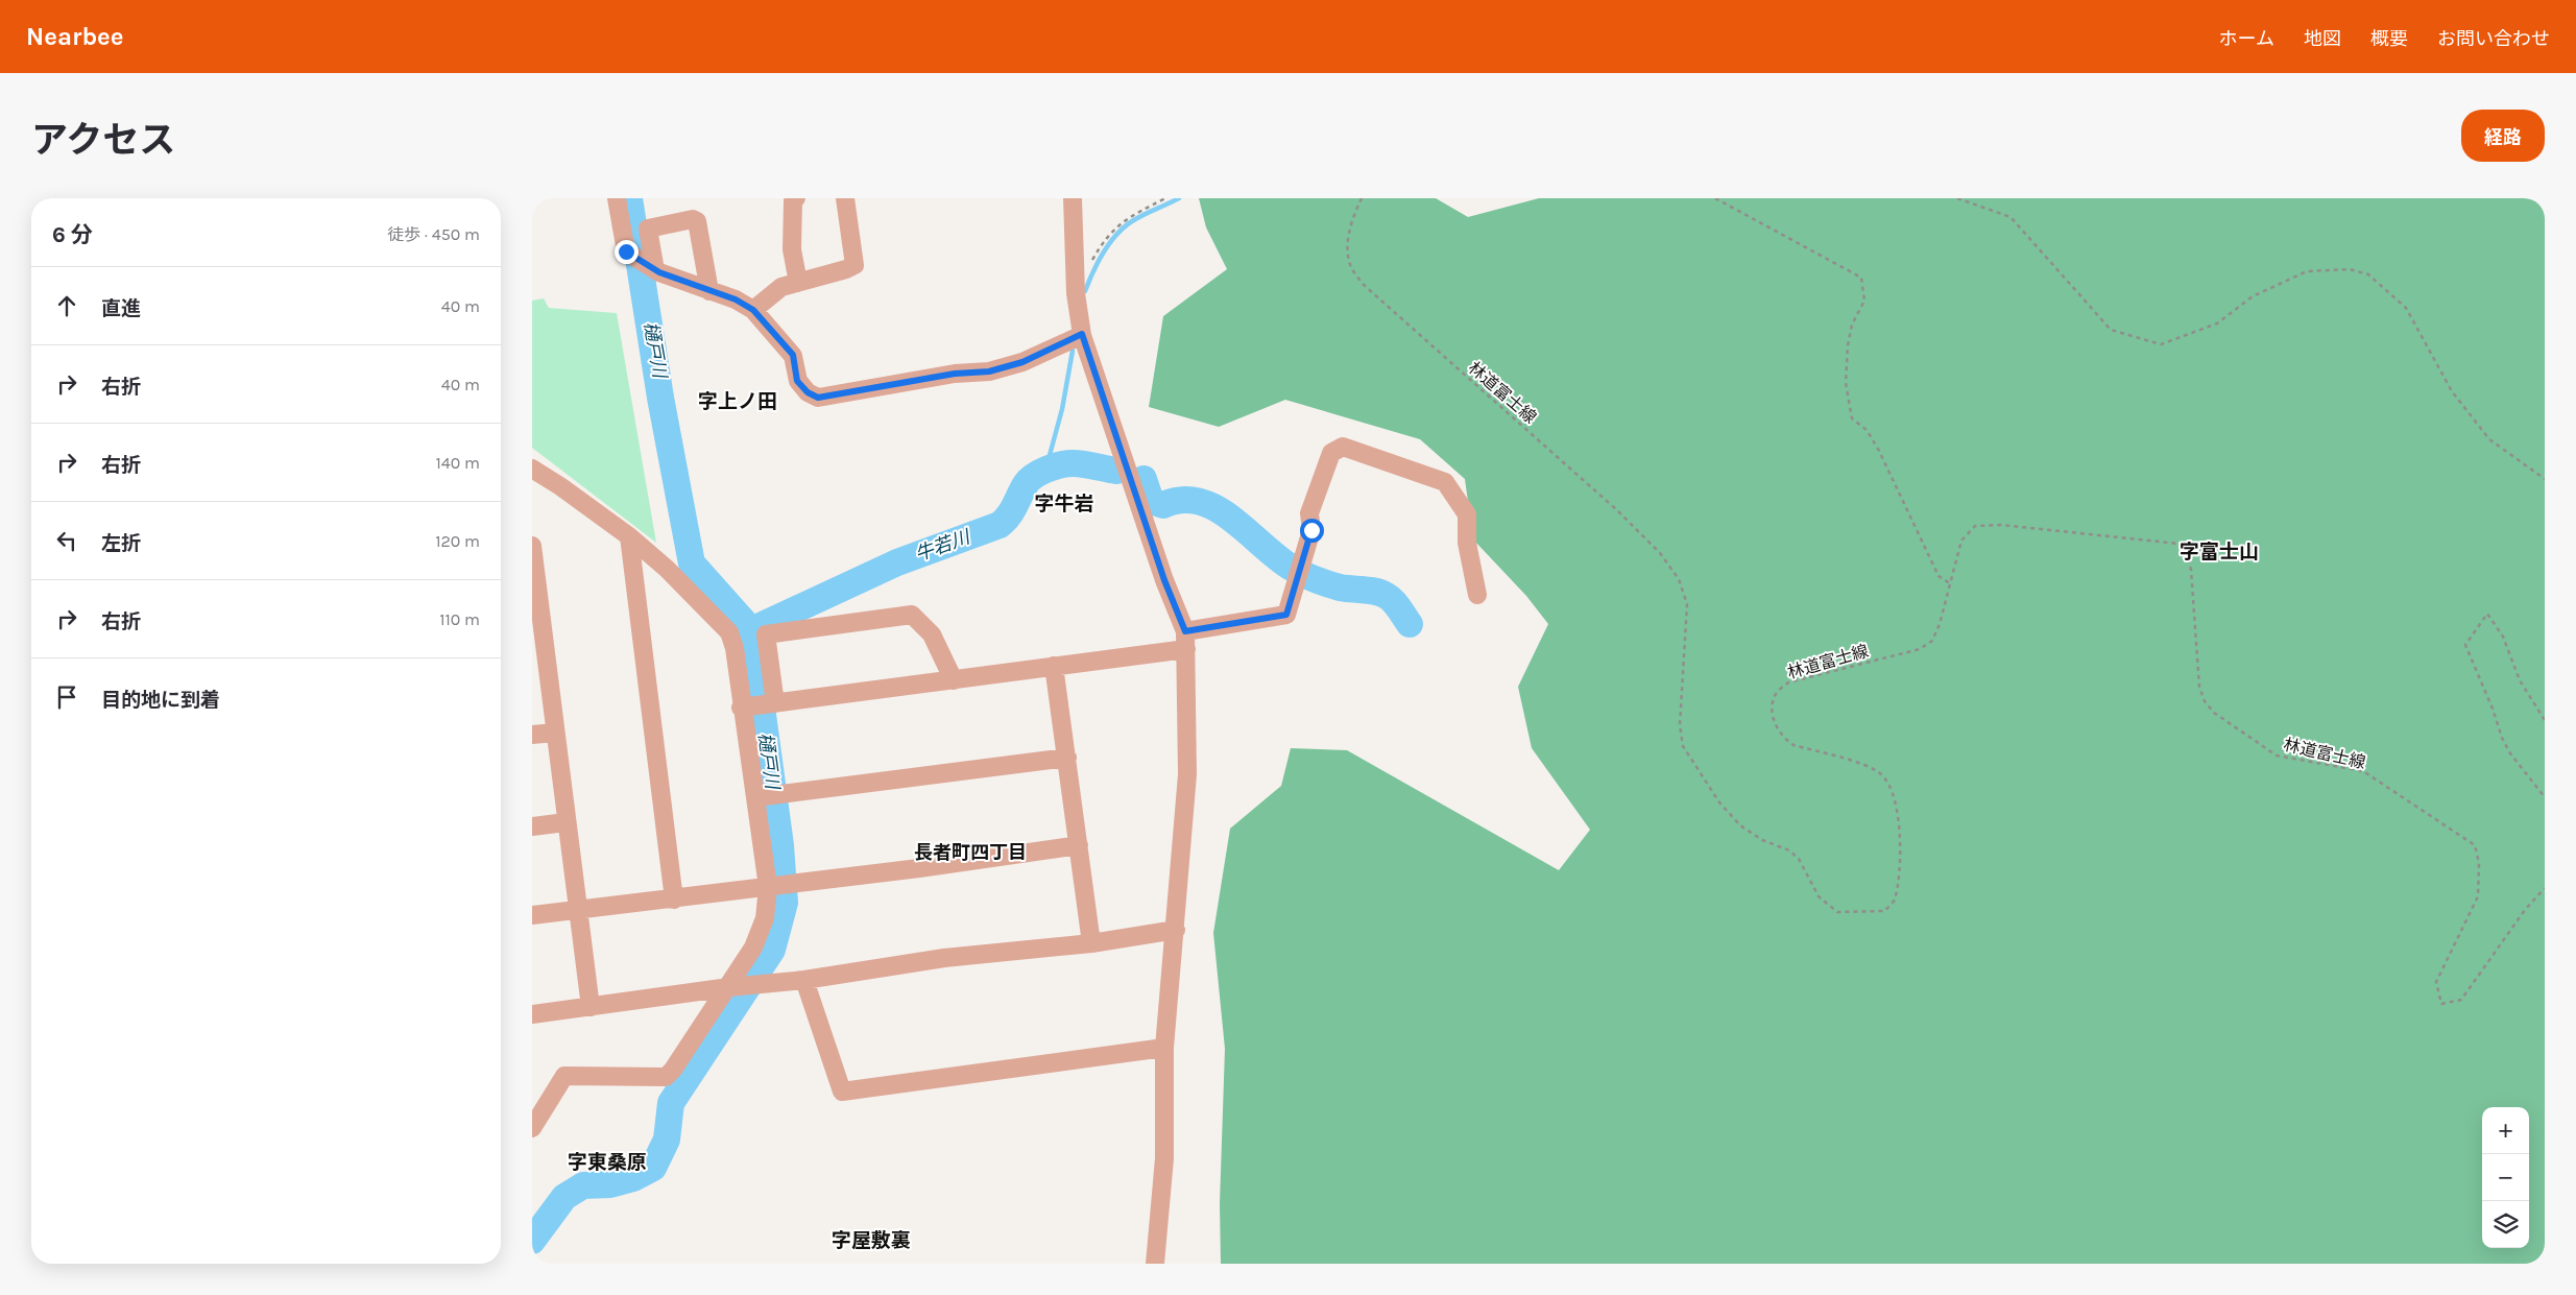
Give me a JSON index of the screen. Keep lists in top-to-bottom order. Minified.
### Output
{"streets":{"path":["林道富士線"]},"districts":["字上ノ田","字牛岩","字富士山","長者町四丁目","字東桑原","字屋敷裏"],"water":["樋戸川","牛若川"],"page":{"header":"Nearbee","nav":["ホーム","地図","概要","お問い合わせ"],"title":"アクセス","buttons":"経路","heading":["6 分","徒歩 · 450 m"],"list":[["直進","40 m"],["右折","40 m"],["右折","140 m"],["左折","120 m"],["右折","110 m"],"目的地に到着"],"map_buttons":["+","−"]}}
